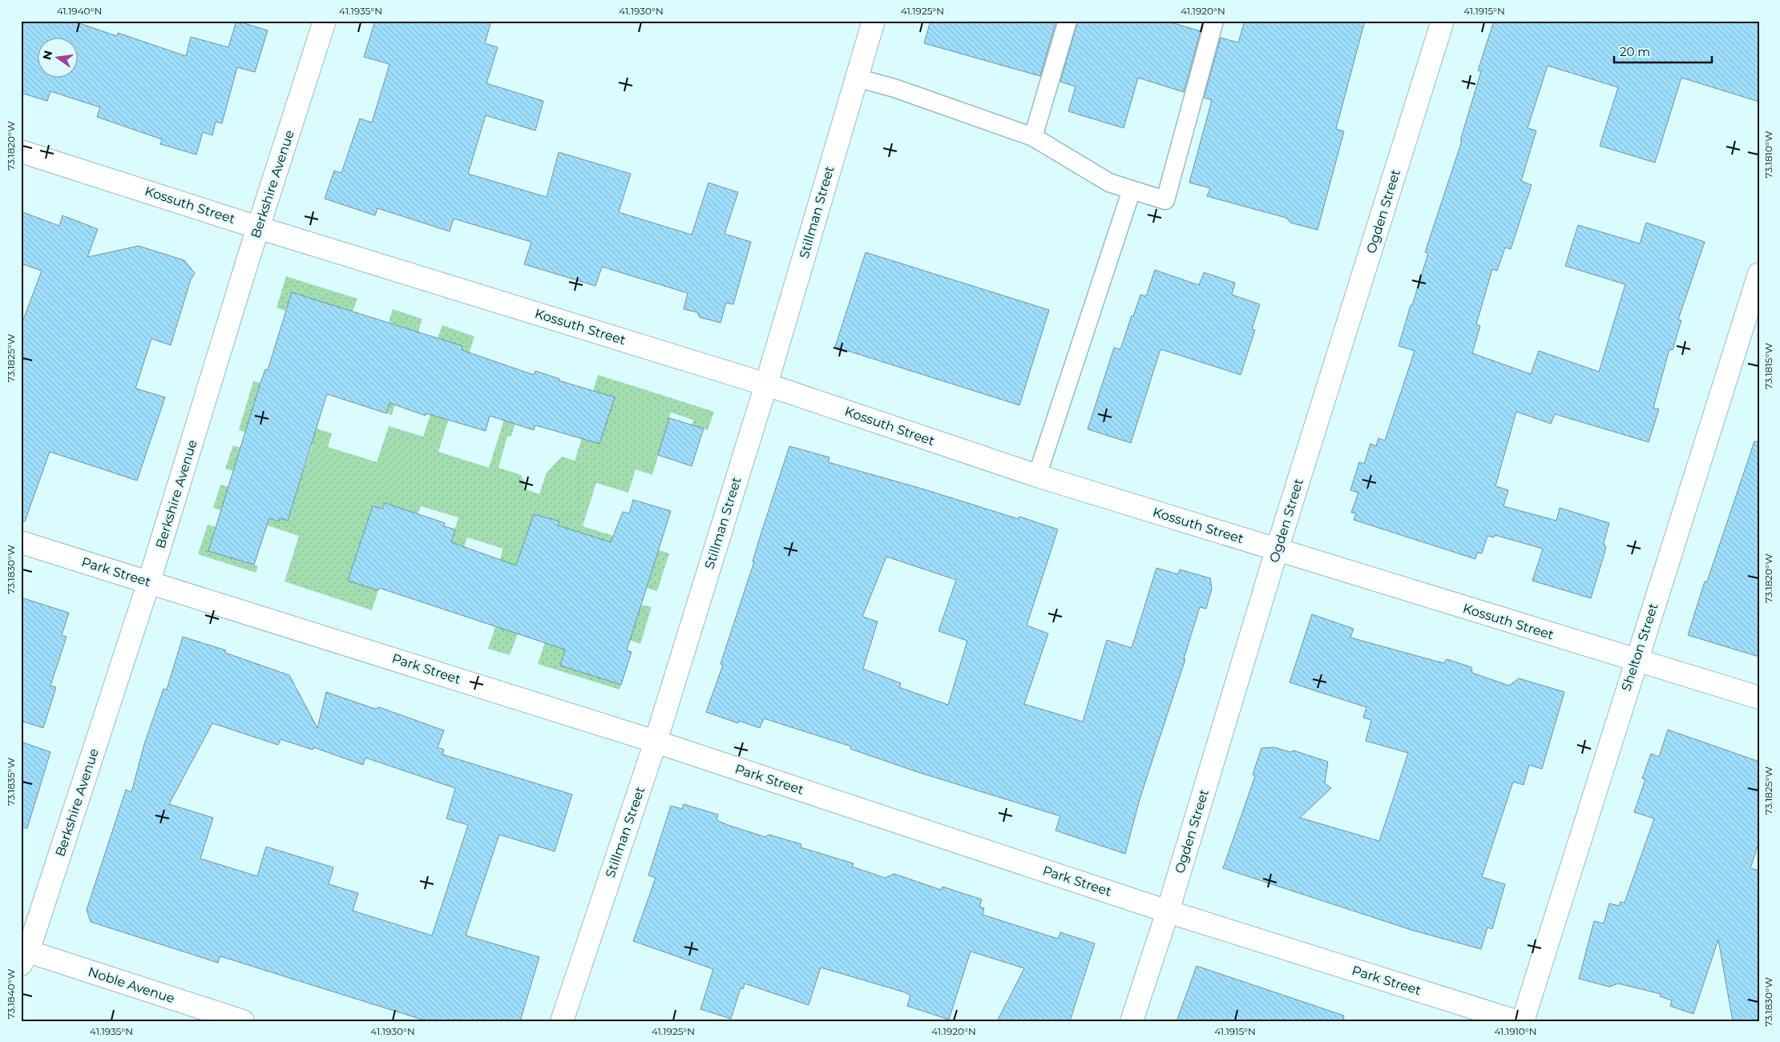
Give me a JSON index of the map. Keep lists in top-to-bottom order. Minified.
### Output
{"streets":{"street":["Berkshire Avenue","Kossuth Street","Ogden Street","Stillman Street","Park Street","Shelton Street","Noble Avenue"]},"crossings":[["Berkshire Avenue","Kossuth Street"],["Berkshire Avenue","Park Street"],["Berkshire Avenue","Noble Avenue"],["Kossuth Street","Ogden Street"],["Kossuth Street","Stillman Street"],["Kossuth Street","Shelton Street"],["Ogden Street","Park Street"],["Stillman Street","Park Street"]],"scale_bar":"20 m","north":"left","coordinates":["41.1940°N","41.1935°N","41.1930°N","41.1925°N","41.1920°N","41.1915°N","73.1820°W","73.1810°W","73.1825°W","73.1815°W","73.1830°W","73.1835°W","73.1840°W","41.1910°N"]}
